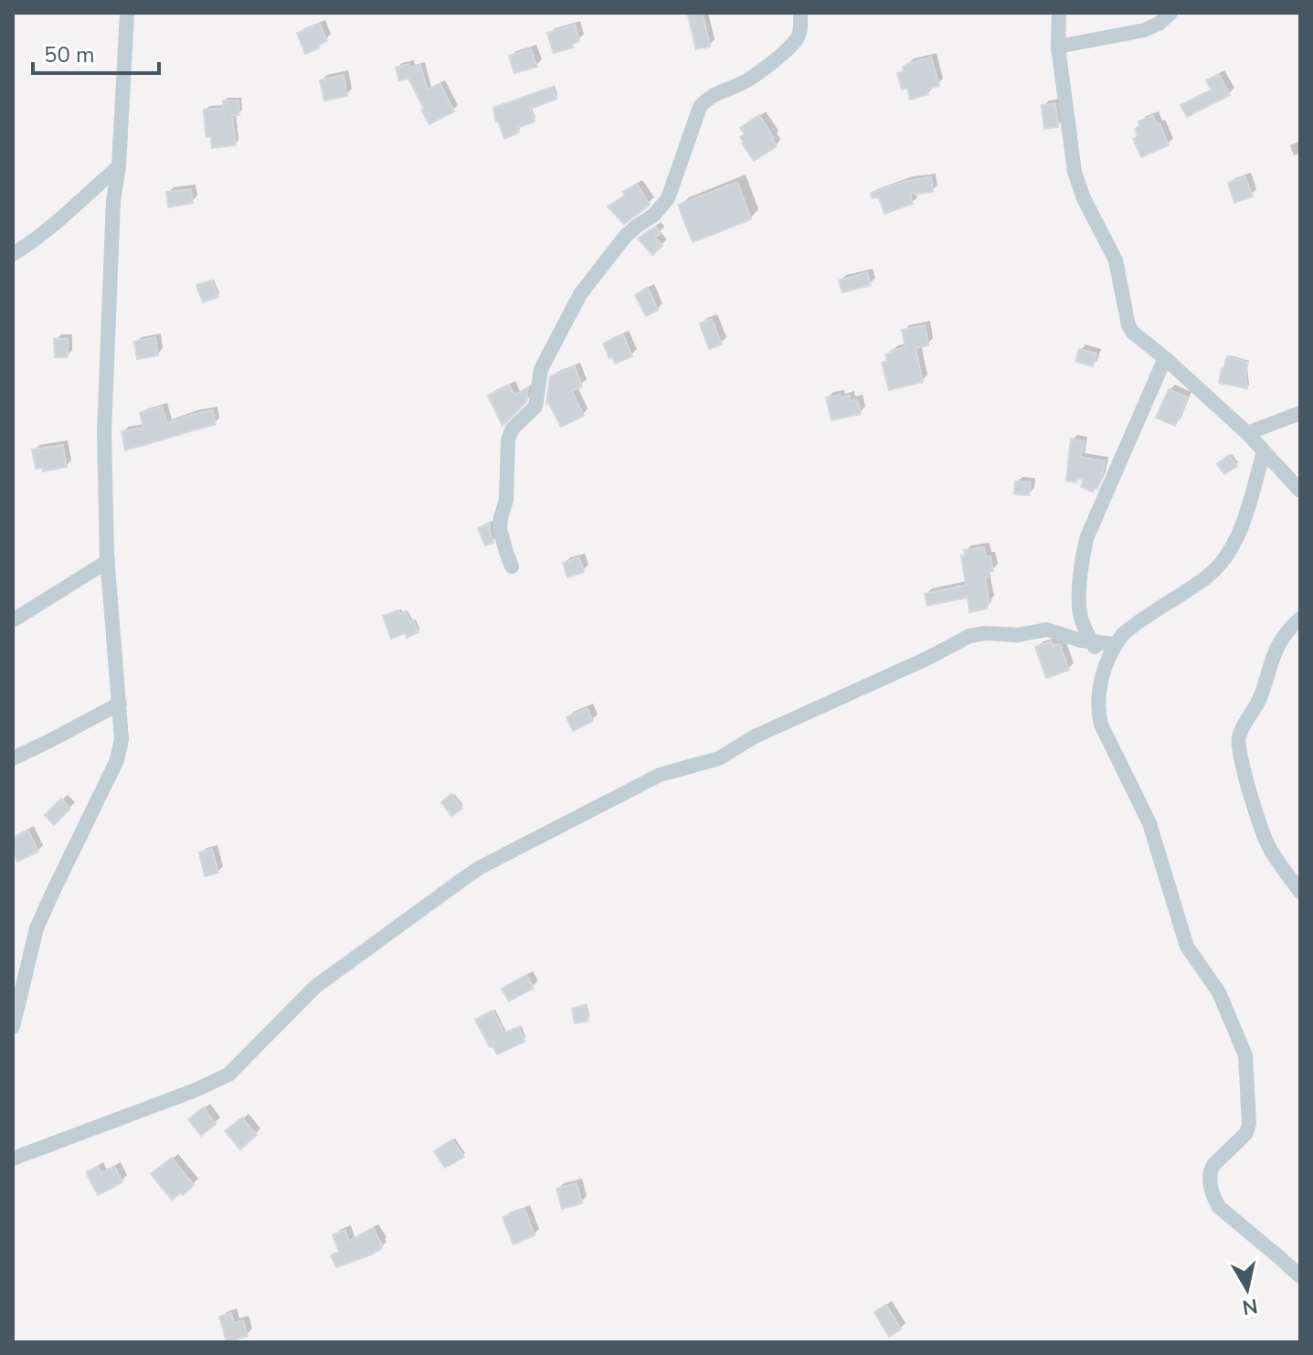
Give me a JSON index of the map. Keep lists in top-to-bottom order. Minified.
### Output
{"scale_bar":"50 m","north":"bottom"}
